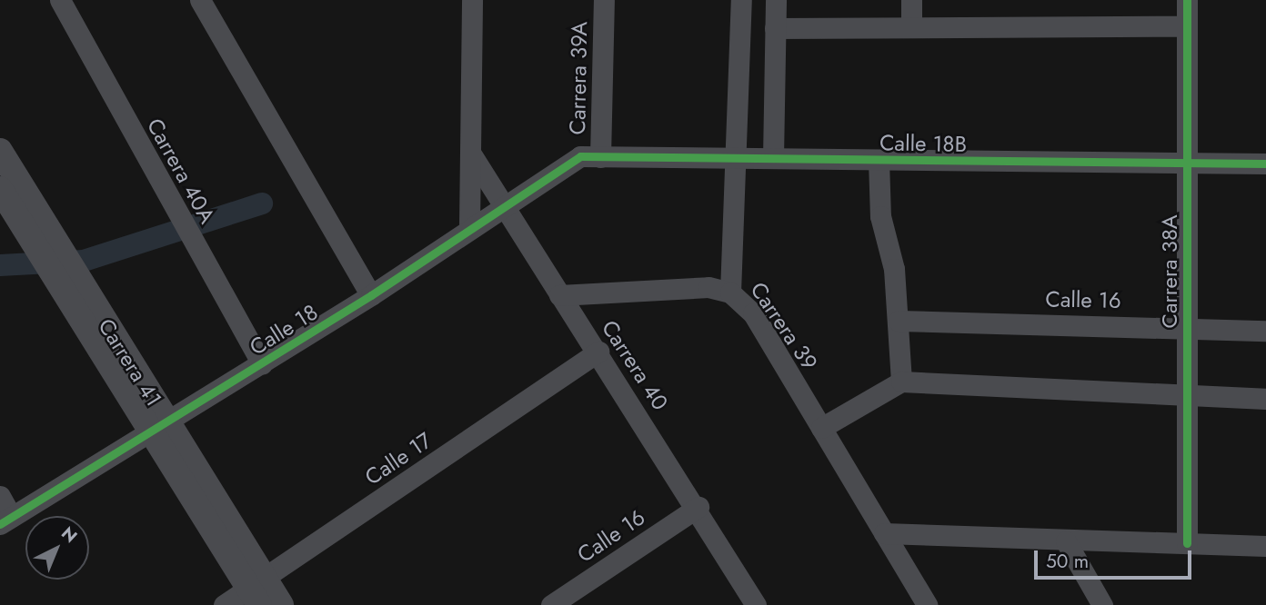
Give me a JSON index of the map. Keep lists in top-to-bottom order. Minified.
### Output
{"streets":{"street":["Carrera 39A","Calle 18B","Carrera 40A","Carrera 38A","Calle 16","Carrera 39","Calle 18","Carrera 41","Carrera 40","Calle 17"]},"crossings":[["Carrera 39A","Calle 18B"],["Carrera 39A","Calle 18"],["Calle 18B","Carrera 38A"],["Calle 18B","Carrera 39"],["Calle 18B","Calle 18"],["Carrera 40A","Calle 18"],["Carrera 38A","Calle 16"],["Calle 16","Carrera 40"],["Calle 18","Carrera 41"],["Calle 18","Carrera 40"],["Carrera 41","Calle 17"],["Carrera 40","Calle 17"]],"scale_bar":"50 m","north":"top right"}
